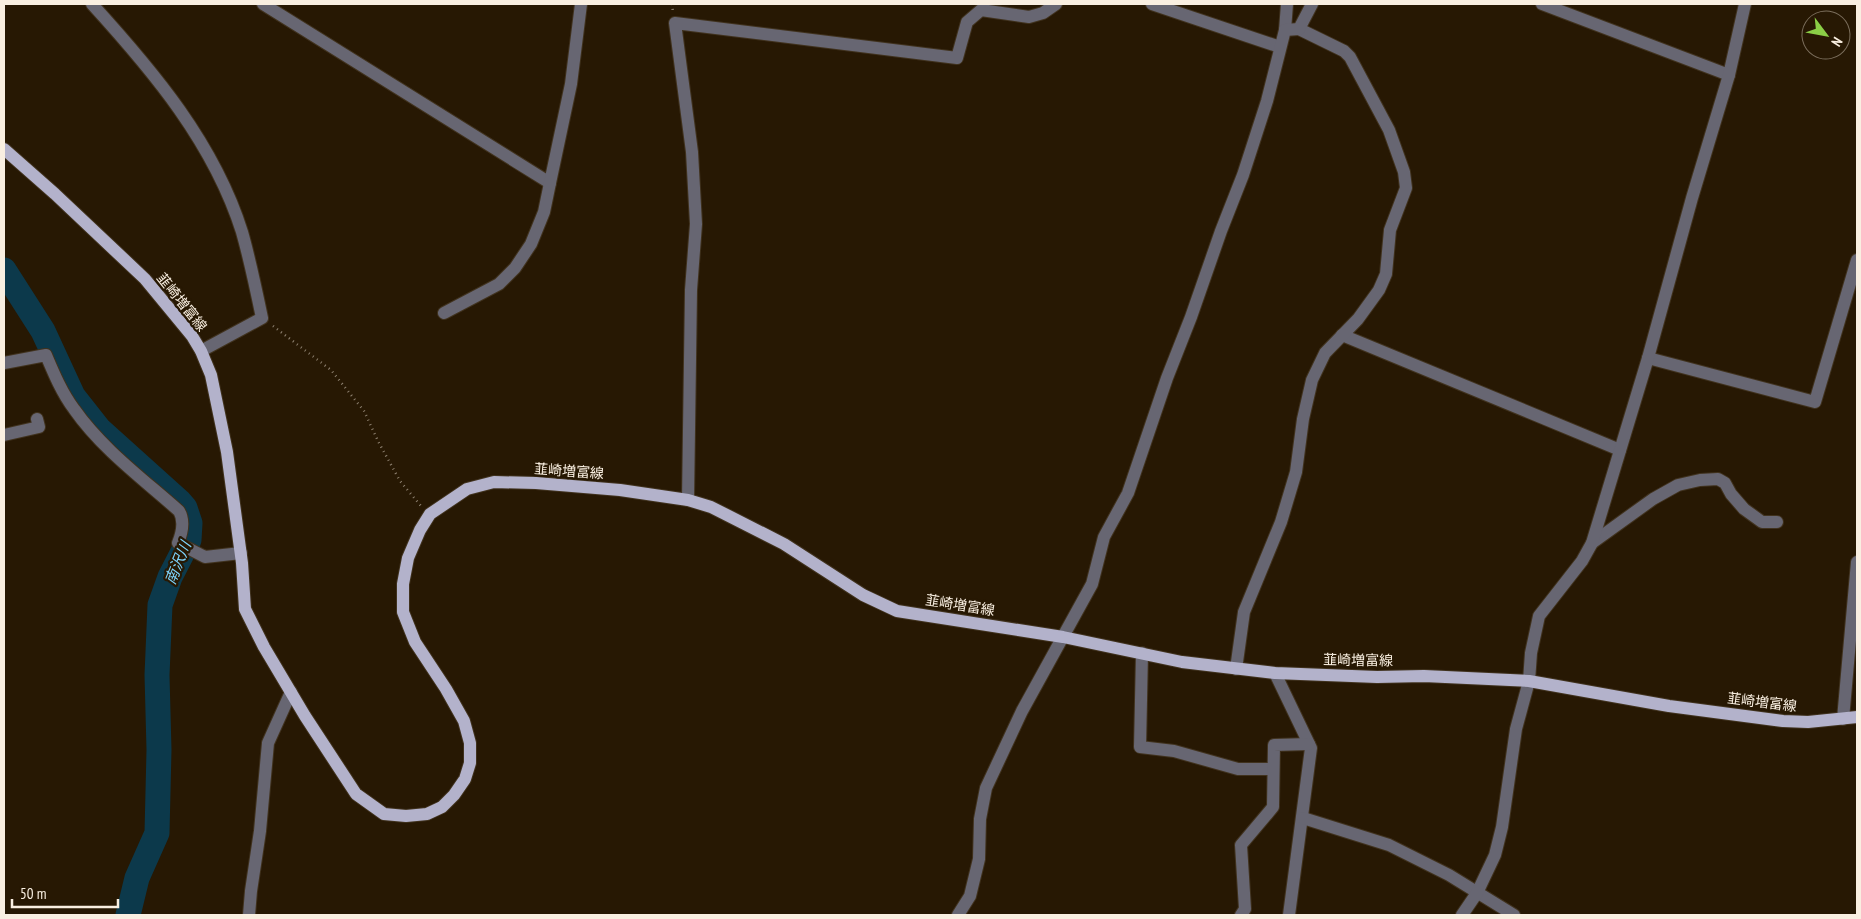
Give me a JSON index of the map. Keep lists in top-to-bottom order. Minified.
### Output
{"streets":{"main road":["韮崎増富線"]},"water":["南沢川"],"scale_bar":"50 m","north":"bottom right"}
